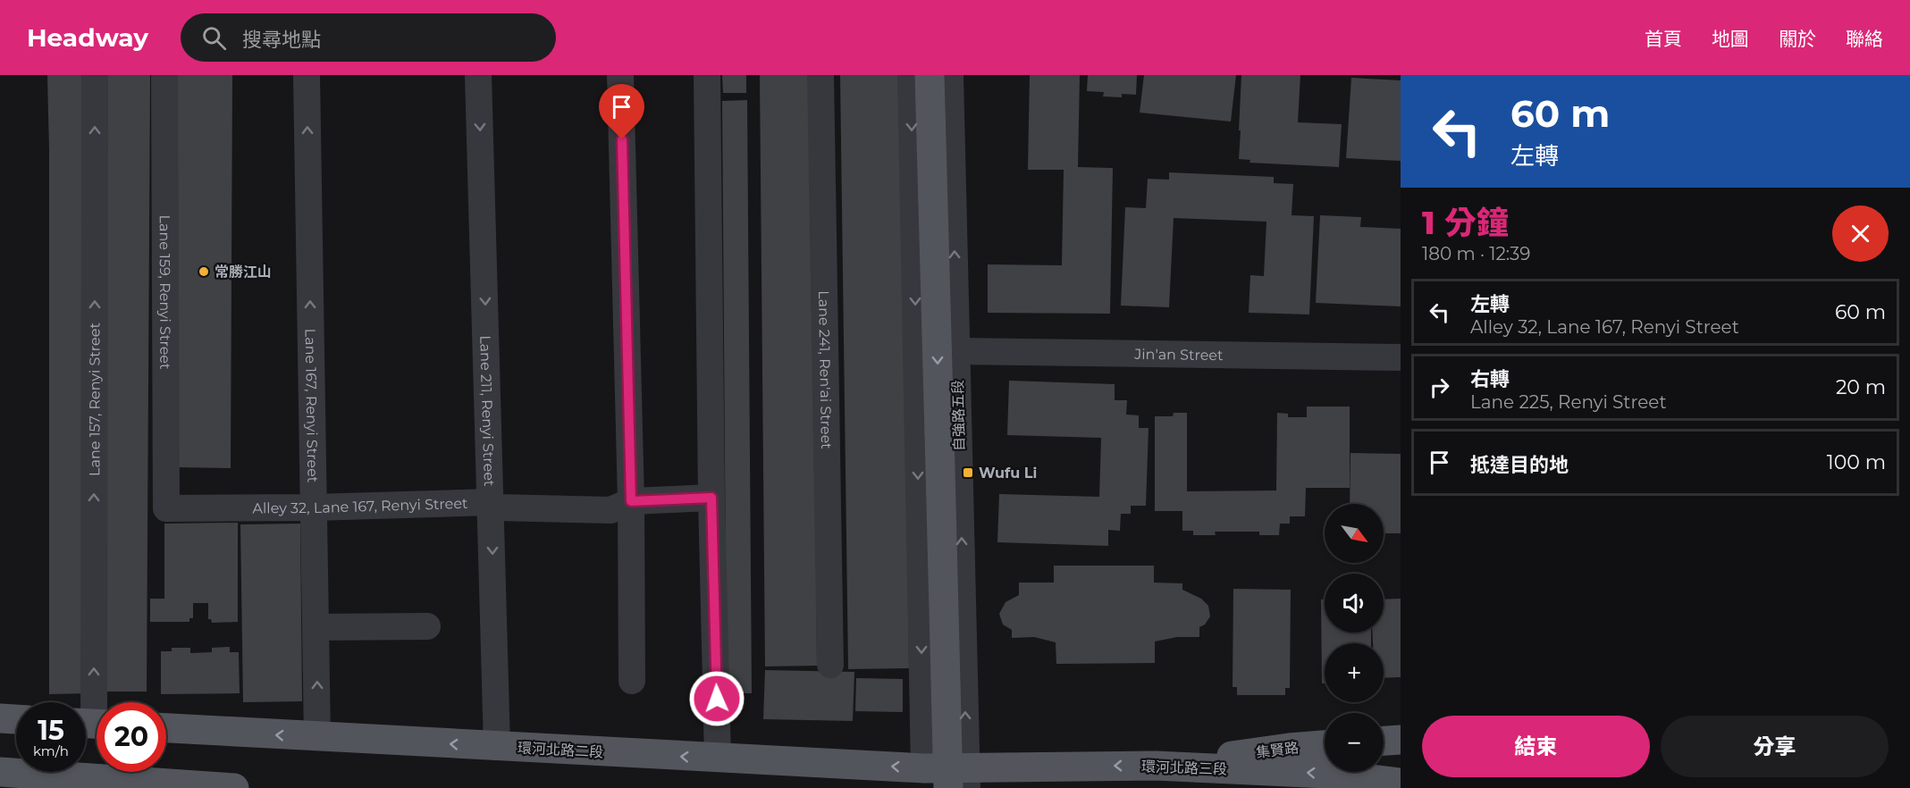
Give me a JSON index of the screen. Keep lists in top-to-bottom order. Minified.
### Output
{"streets":{"main road":["環河北路二段","集賢路","環河北路三段"],"street":["Lane 159, Renyi Street","Jin'an Street","Lane 241, Ren'ai Street","Lane 157, Renyi Street","Lane 167, Renyi Street","Lane 211, Renyi Street","自強路五段","Alley 32, Lane 167, Renyi Street"]},"crossings":[["Lane 159, Renyi Street","Alley 32, Lane 167, Renyi Street"],["Jin'an Street","自強路五段"],["Lane 167, Renyi Street","Alley 32, Lane 167, Renyi Street"],["Lane 167, Renyi Street","環河北路二段"],["Lane 211, Renyi Street","Alley 32, Lane 167, Renyi Street"],["Lane 211, Renyi Street","環河北路二段"],["自強路五段","環河北路二段"],["自強路五段","環河北路三段"],["環河北路二段","環河北路三段"],["集賢路","環河北路三段"]],"one_way":["Lane 157, Renyi Street","Lane 167, Renyi Street","環河北路二段","環河北路三段"],"places":{"other":["常勝江山"],"transit":["Wufu Li"]},"north":"bottom right","page":{"header":"Headway","search":"搜尋地點","nav":["首頁","地圖","關於","聯絡"],"turn":["60 m","左轉"],"heading":["1 分鐘","180 m · 12:39"],"list":[{"name":"左轉","note":"Alley 32, Lane 167, Renyi Street","value":"60 m"},{"name":"右轉","note":"Lane 225, Renyi Street","value":"20 m"},{"name":"抵達目的地","value":"100 m"}],"map_buttons":["+","−"],"speed":"15 km/h","limit":"20","buttons":["結束","分享"]}}
